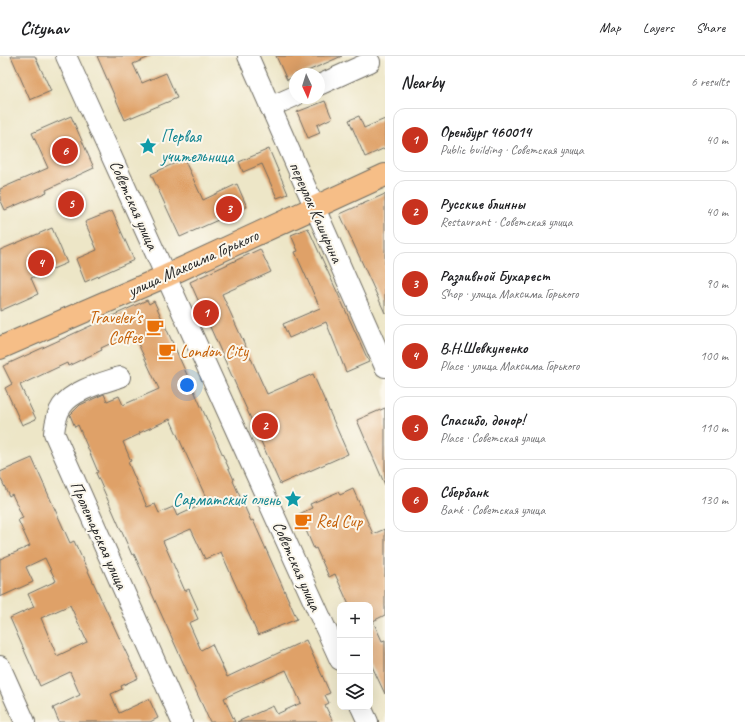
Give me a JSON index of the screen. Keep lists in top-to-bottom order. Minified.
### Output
{"streets":{"main road":["улица Максима Горького"],"street":["Советская улица","переулок Каширина","Пролетарская улица"]},"crossings":[["Советская улица","улица Максима Горького"],["переулок Каширина","улица Максима Горького"]],"places":{"place":["Первая учительница","Сарматский олень"],"cafe":["Traveler's Coffee","London City","Red Cup"]},"north":"bottom","page":{"header":"Citynav","nav":["Map","Layers","Share"],"heading":["Nearby","6 results"],"list":[{"mark":"1","name":"Оренбург 460014","note":"Public building · Советская улица","value":"40 m"},{"mark":"2","name":"Русские блинны","note":"Restaurant · Советская улица","value":"40 m"},{"mark":"3","name":"Разливной Бухарест","note":"Shop · улица Максима Горького","value":"90 m"},{"mark":"4","name":"В.Н.Шевкуненко","note":"Place · улица Максима Горького","value":"100 m"},{"mark":"5","name":"Спасибо, донор!","note":"Place · Советская улица","value":"110 m"},{"mark":"6","name":"Сбербанк","note":"Bank · Советская улица","value":"130 m"}],"pins":["6","5","3","4","1","2"],"map_buttons":["+","−"]}}
